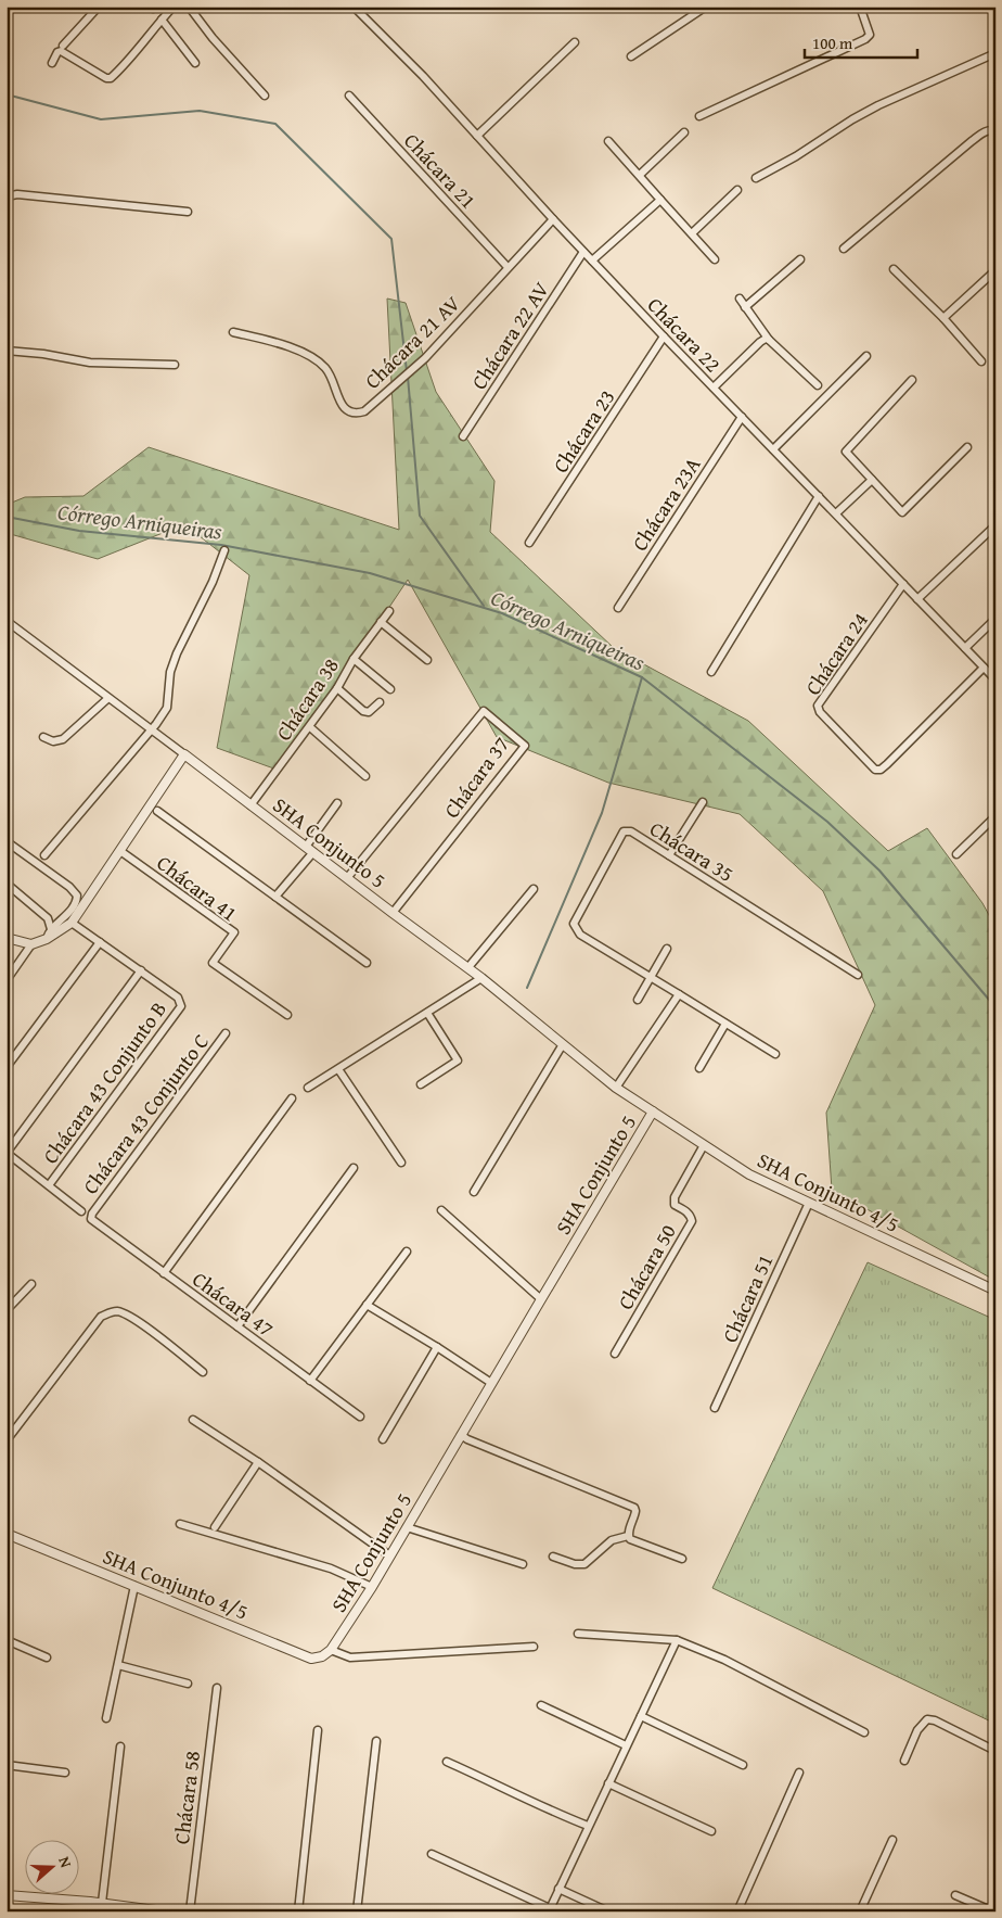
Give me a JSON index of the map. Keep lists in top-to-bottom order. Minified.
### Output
{"streets":{"street":["Chácara 21","Chácara 22","Chácara 22 AV","Chácara 21 AV","Chácara 23","Chácara 23A","Chácara 24","Chácara 38","Chácara 37","SHA Conjunto 5","Chácara 35","Chácara 41","Chácara 43 Conjunto B","Chácara 43 Conjunto C","SHA Conjunto 4/5","Chácara 50","Chácara 51","Chácara 47","Chácara 58"]},"crossings":[["Chácara 21","Chácara 21 AV"],["Chácara 22","Chácara 22 AV"],["Chácara 22","Chácara 21 AV"],["Chácara 22","Chácara 23"],["Chácara 22","Chácara 23A"],["Chácara 22","Chácara 24"],["Chácara 38","SHA Conjunto 5"],["Chácara 37","SHA Conjunto 5"],["SHA Conjunto 5","SHA Conjunto 4/5"],["Chácara 43 Conjunto C","Chácara 47"],["SHA Conjunto 4/5","Chácara 50"],["SHA Conjunto 4/5","Chácara 51"]],"water":["Córrego Arniqueiras"],"scale_bar":"100 m","north":"right"}
